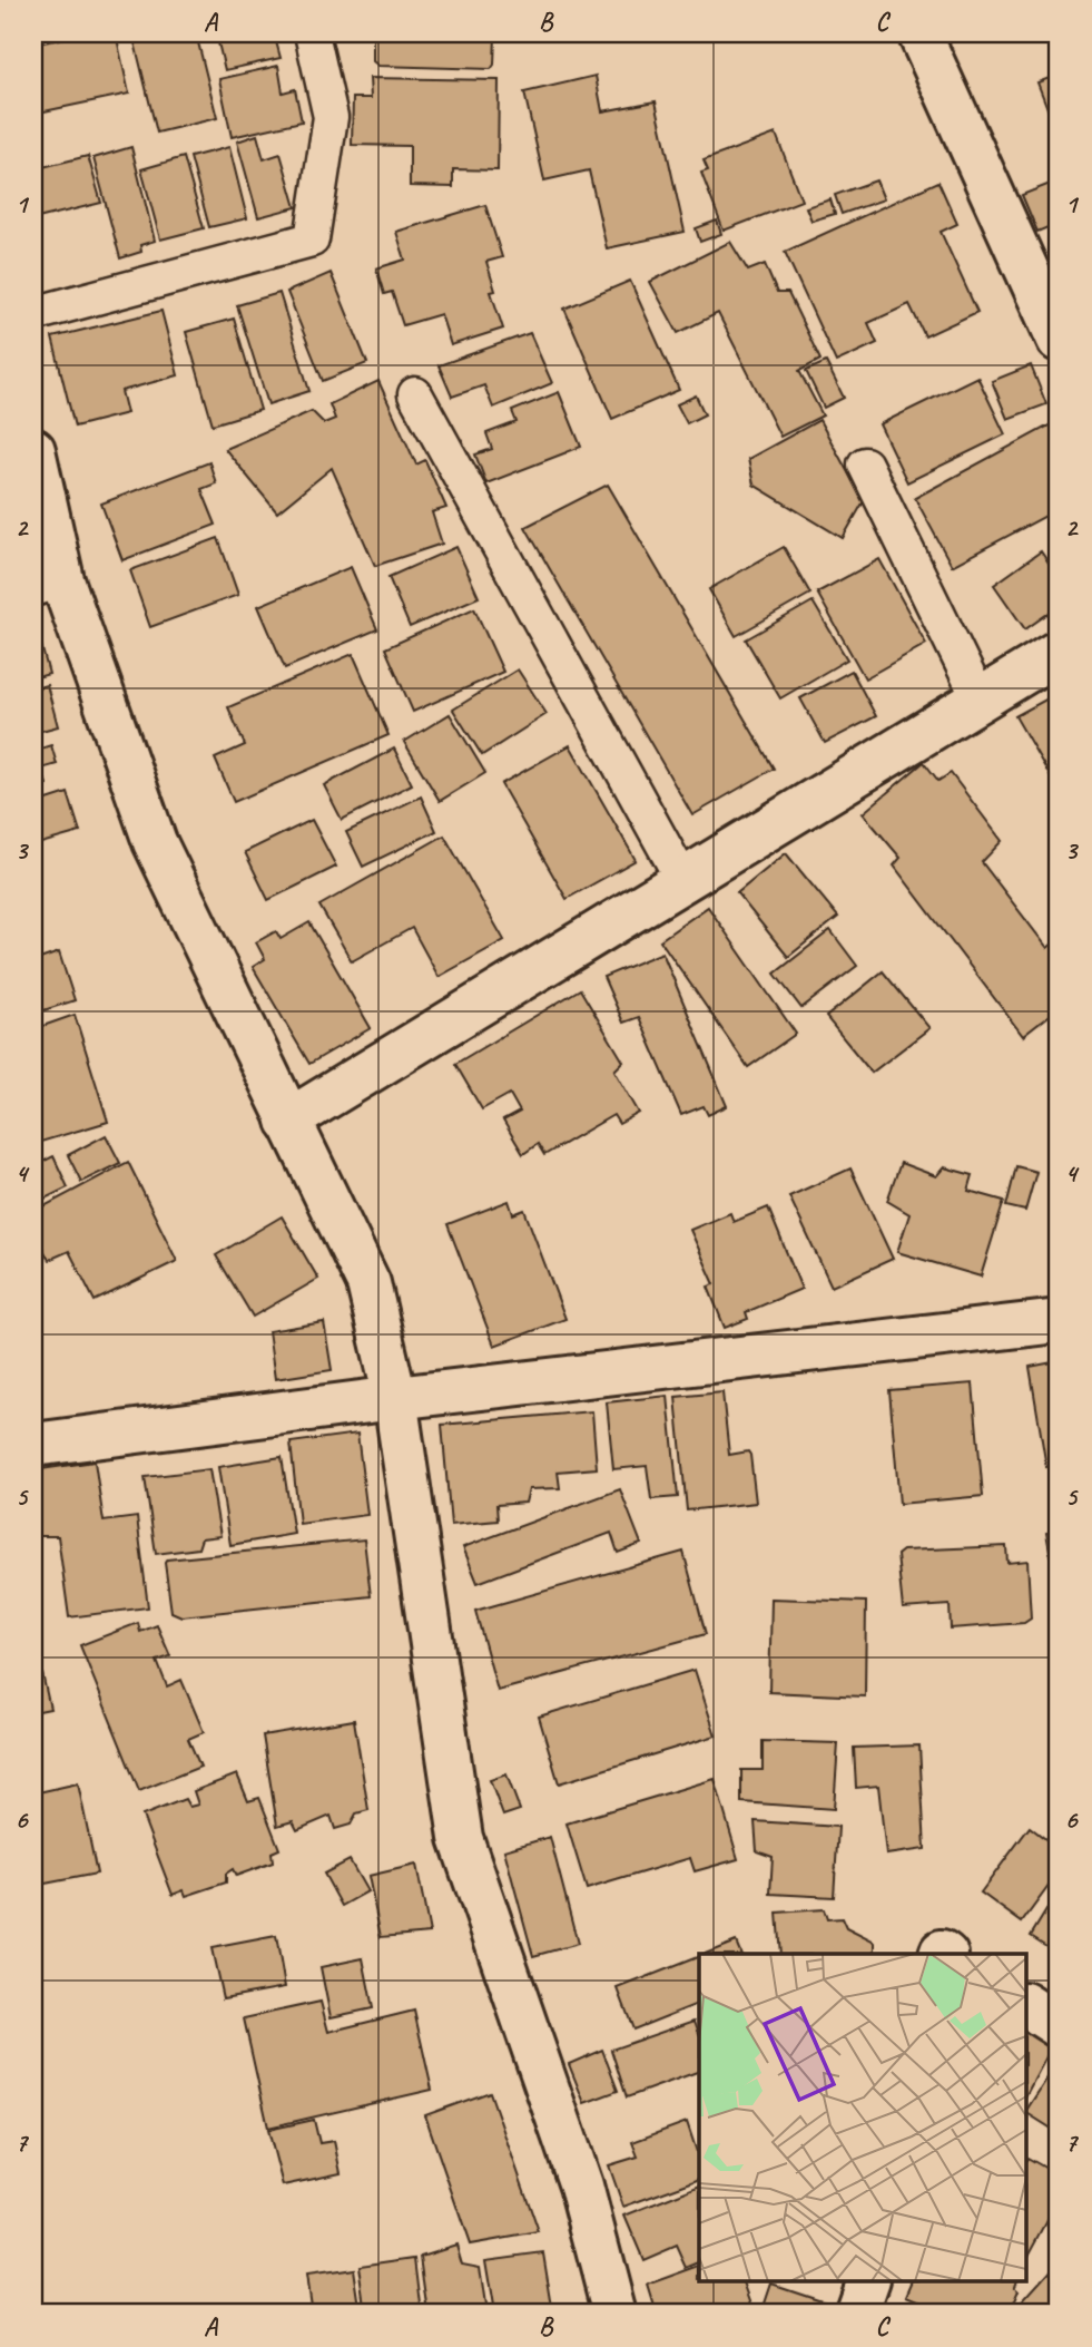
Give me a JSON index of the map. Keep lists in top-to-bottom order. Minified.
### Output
{"grid":{"columns":["A","B","C"],"rows":["1","2","3","4","5","6","7"]}}
